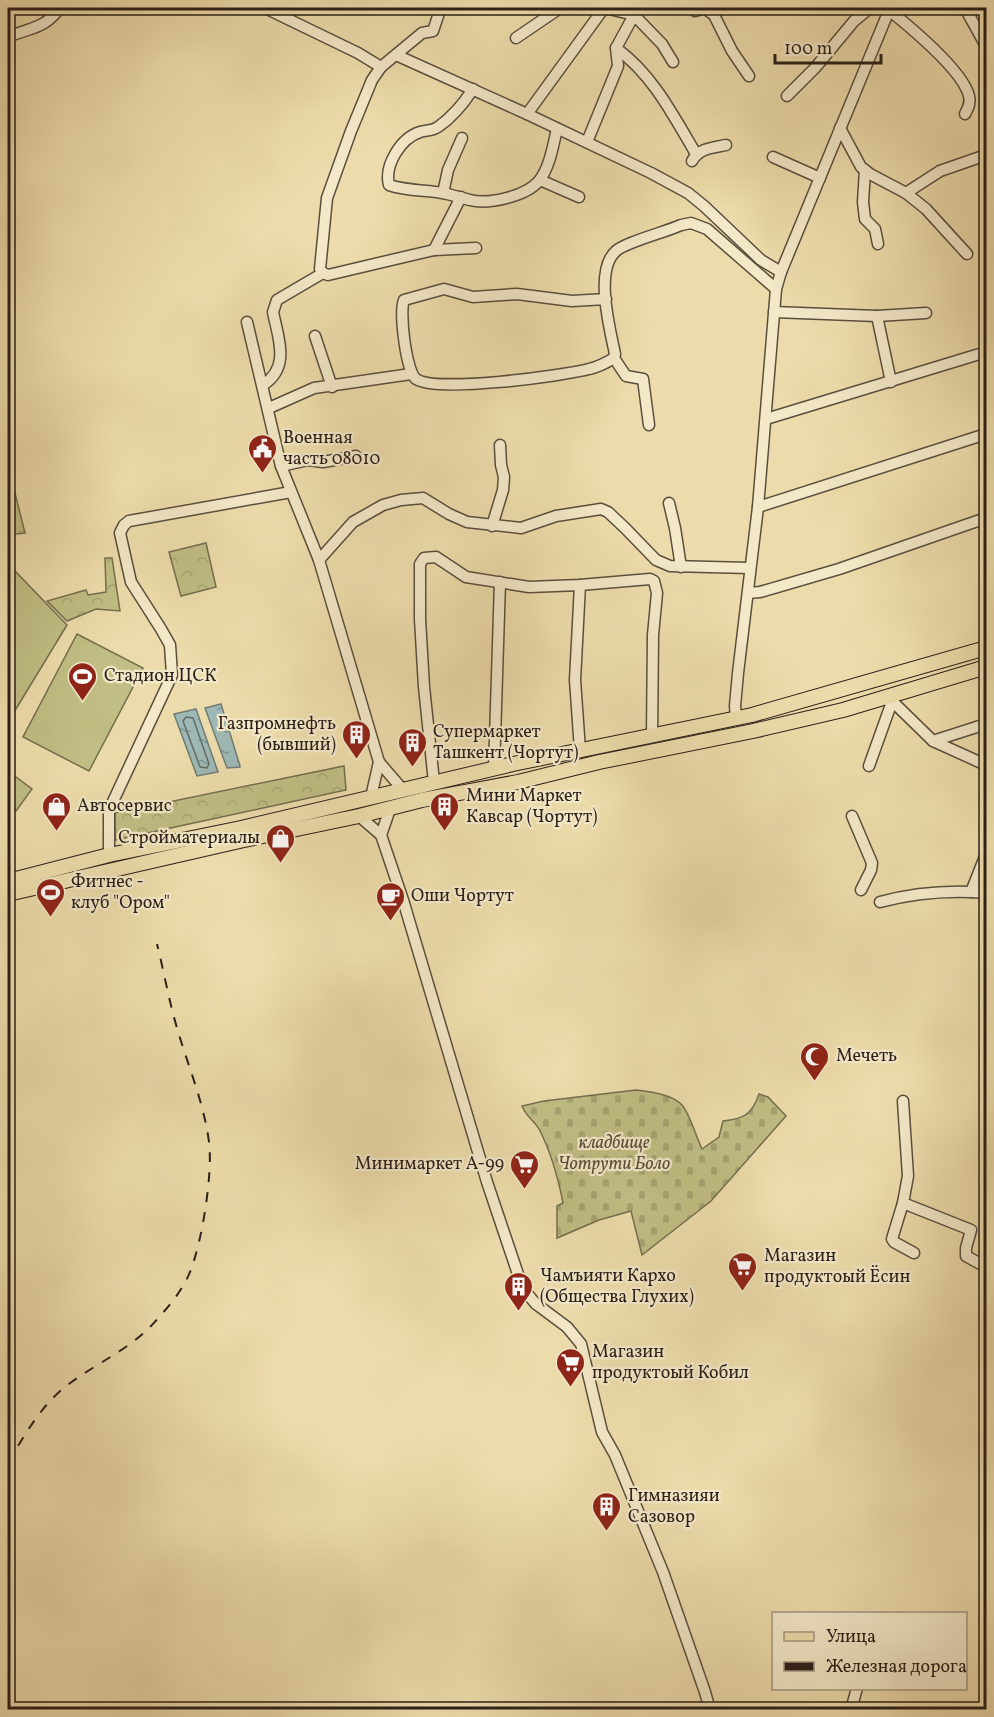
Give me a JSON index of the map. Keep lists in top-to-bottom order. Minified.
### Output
{"parks":["кладбище Чотрути Боло"],"places":{"public building":["Военная часть 08010"],"sports":["Стадион ЦСК","Фитнес - клуб \"Ором\""],"building":["Газпромнефть (бывший)","Супермаркет Ташкент (Чортут)","Мини Маркет Кавсар (Чортут)","Чамъияти Кархо (Общества Глухих)","Гимназияи Сазовор"],"shop":["Автосервис","Стройматериалы"],"cafe":["Оши Чортут"],"mosque":["Мечеть"],"supermarket":["Минимаркет А-99","Магазин продуктоый Ёсин","Магазин продуктоый Кобил"]},"legend":["Улица","Железная дорога"],"scale_bar":"100 m"}
